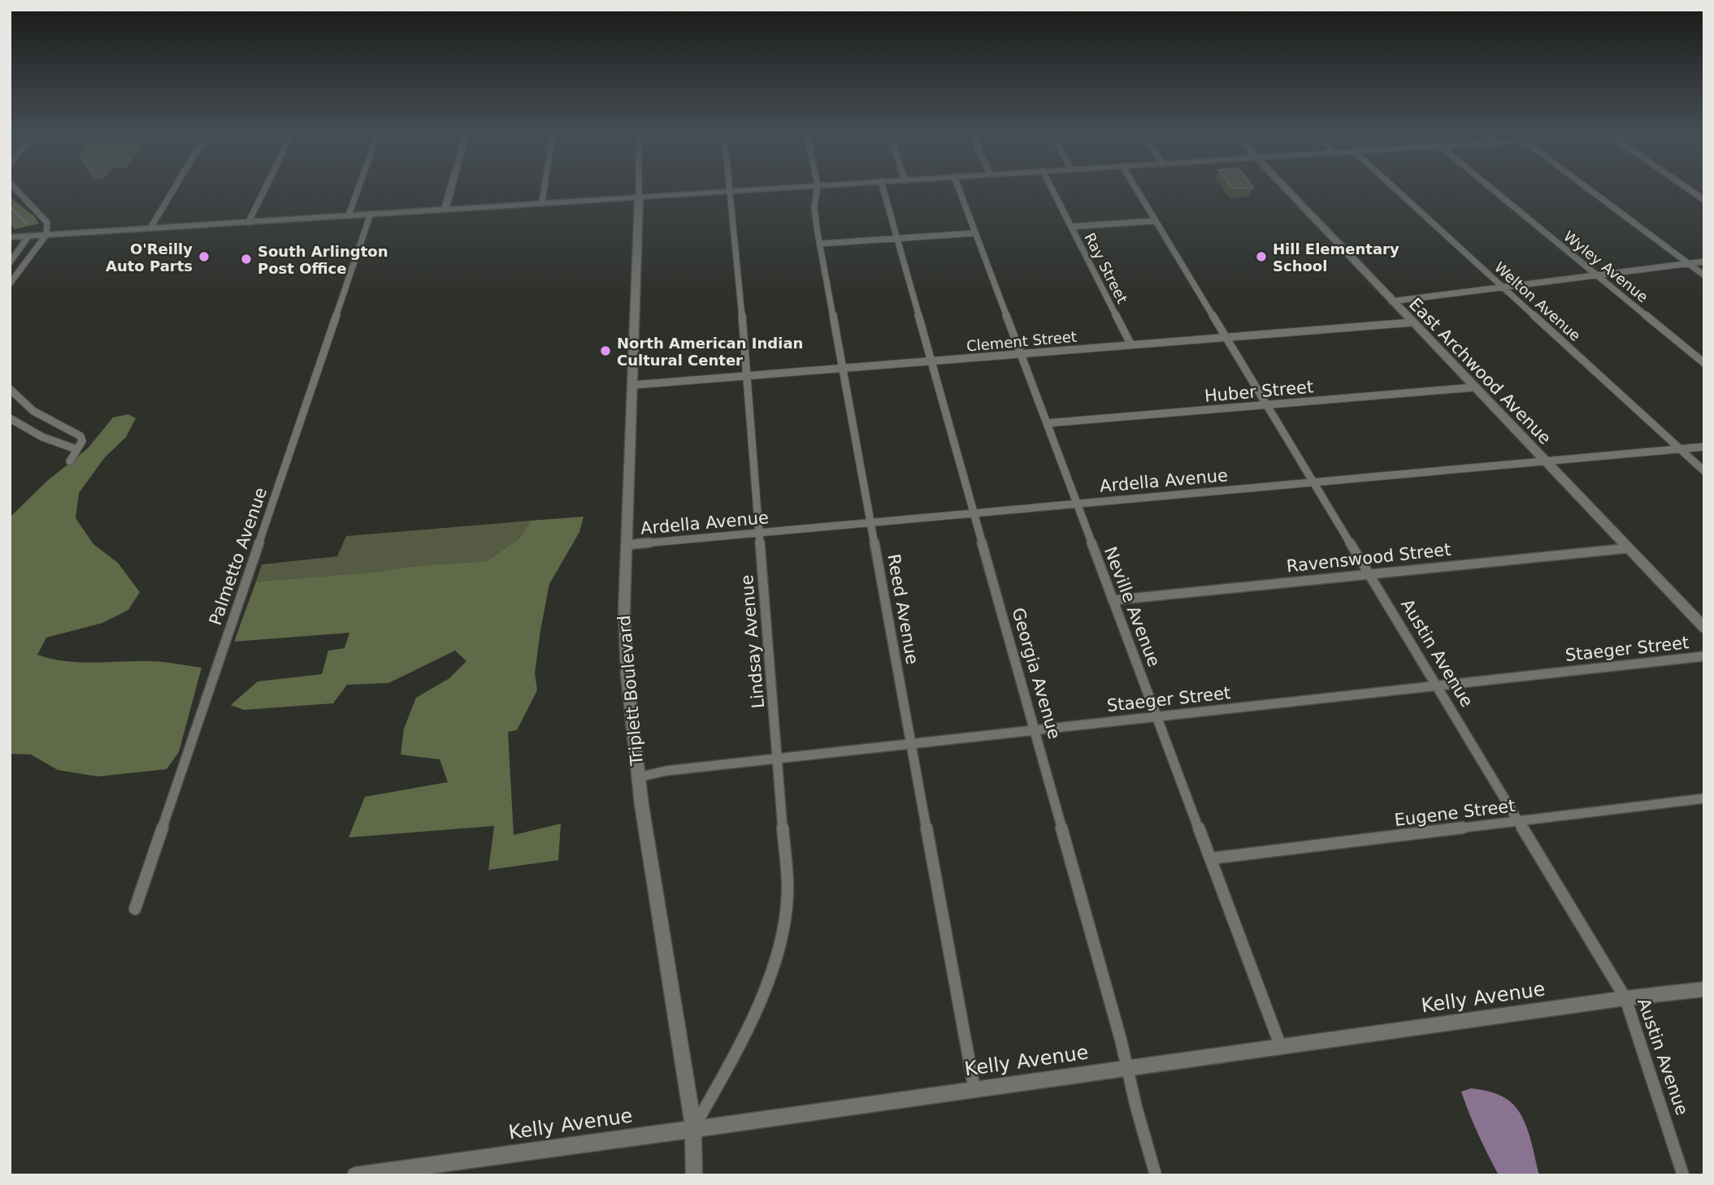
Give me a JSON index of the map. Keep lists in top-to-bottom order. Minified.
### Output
{"streets":{"main road":["East Archwood Avenue","Triplett Boulevard","Kelly Avenue"],"street":["Wyley Avenue","Ray Street","Welton Avenue","Clement Street","Huber Street","Ardella Avenue","Palmetto Avenue","Ravenswood Street","Neville Avenue","Reed Avenue","Lindsay Avenue","Staeger Street","Austin Avenue","Georgia Avenue","Eugene Street"]},"crossings":[["Ray Street","Clement Street"],["Welton Avenue","Ardella Avenue"],["Clement Street","East Archwood Avenue"],["Clement Street","Neville Avenue"],["Clement Street","Reed Avenue"],["Clement Street","Lindsay Avenue"],["Clement Street","Austin Avenue"],["Clement Street","Georgia Avenue"],["Clement Street","Triplett Boulevard"],["East Archwood Avenue","Huber Street"],["East Archwood Avenue","Ardella Avenue"],["East Archwood Avenue","Ravenswood Street"],["Huber Street","Neville Avenue"],["Huber Street","Austin Avenue"],["Ardella Avenue","Neville Avenue"],["Ardella Avenue","Reed Avenue"],["Ardella Avenue","Lindsay Avenue"],["Ardella Avenue","Austin Avenue"],["Ardella Avenue","Georgia Avenue"],["Ardella Avenue","Triplett Boulevard"],["Ravenswood Street","Neville Avenue"],["Ravenswood Street","Austin Avenue"],["Neville Avenue","Staeger Street"],["Neville Avenue","Eugene Street"],["Neville Avenue","Kelly Avenue"],["Reed Avenue","Staeger Street"],["Reed Avenue","Kelly Avenue"],["Lindsay Avenue","Staeger Street"],["Lindsay Avenue","Triplett Boulevard"],["Lindsay Avenue","Kelly Avenue"],["Staeger Street","Austin Avenue"],["Staeger Street","Georgia Avenue"],["Staeger Street","Triplett Boulevard"],["Austin Avenue","Eugene Street"],["Austin Avenue","Kelly Avenue"],["Georgia Avenue","Kelly Avenue"],["Triplett Boulevard","Kelly Avenue"]],"places":["O'Reilly Auto Parts","Hill Elementary School","South Arlington Post Office","North American Indian Cultural Center"]}
